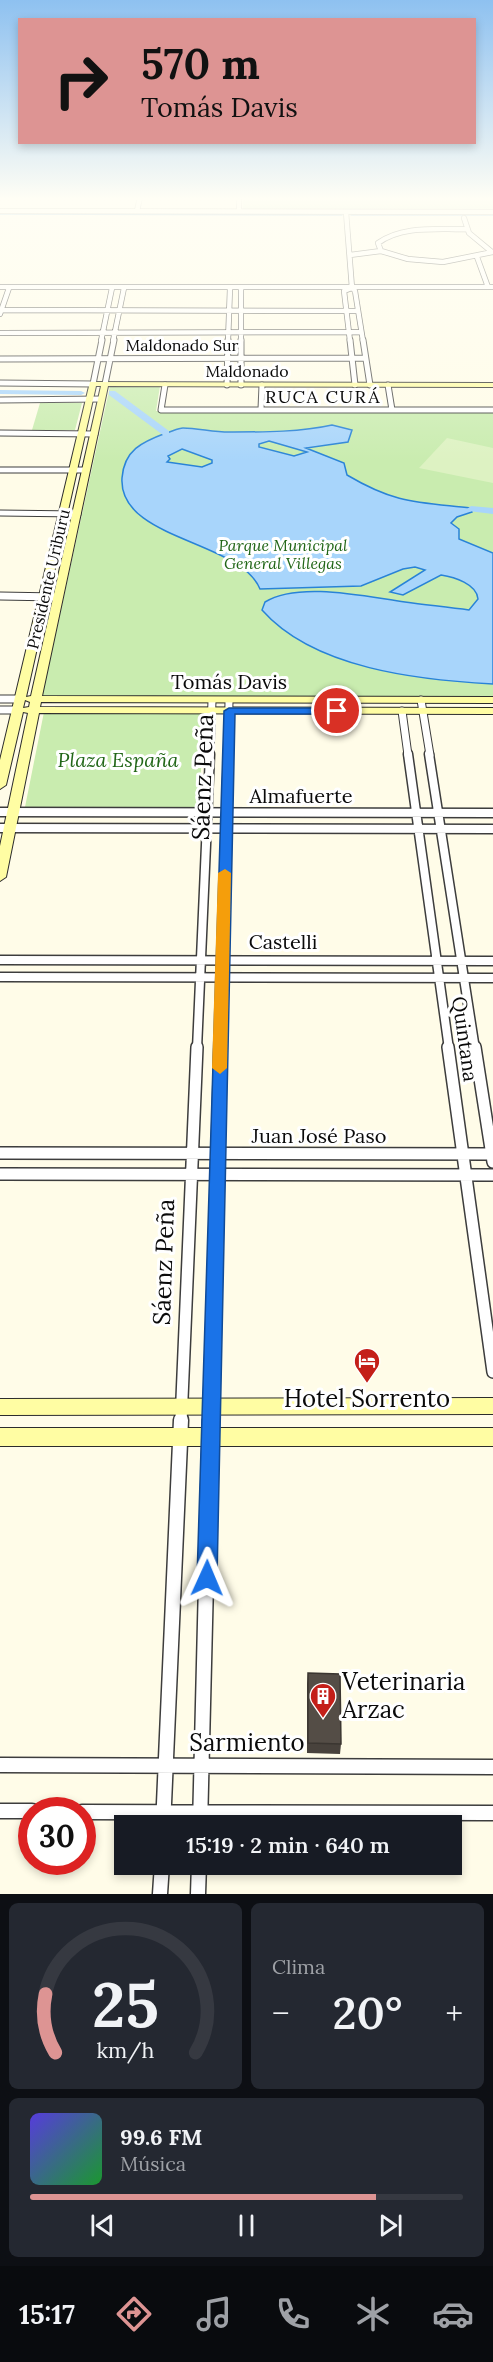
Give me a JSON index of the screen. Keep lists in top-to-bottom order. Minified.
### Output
{"streets":{"street":["Maldonado Sur","Maldonado","Presidente Uriburu","Tomás Davis","Sáenz Peña","Almafuerte","Castelli","Quintana","Juan José Paso","Sarmiento"]},"crossings":[["Maldonado Sur","Presidente Uriburu"],["Maldonado","Presidente Uriburu"],["Presidente Uriburu","Tomás Davis"],["Presidente Uriburu","Almafuerte"],["Tomás Davis","Sáenz Peña"],["Tomás Davis","Quintana"],["Sáenz Peña","Almafuerte"],["Sáenz Peña","Castelli"],["Sáenz Peña","Juan José Paso"],["Sáenz Peña","Sarmiento"],["Almafuerte","Quintana"],["Castelli","Quintana"],["Quintana","Juan José Paso"]],"districts":["RUCA CURÁ"],"parks":["Parque Municipal General Villegas","Plaza España"],"places":{"hotel":["Hotel Sorrento"],"building":["Veterinaria Arzac"]},"page":{"turn":["570 m","Tomás Davis"],"limit":"30","trip":"15:19 · 2 min · 640 m","tile":"Clima","heat":["−","20°","+"],"song":["99.6 FM","Música"],"tabs":"15:17","gauge":["25","km/h"]}}
